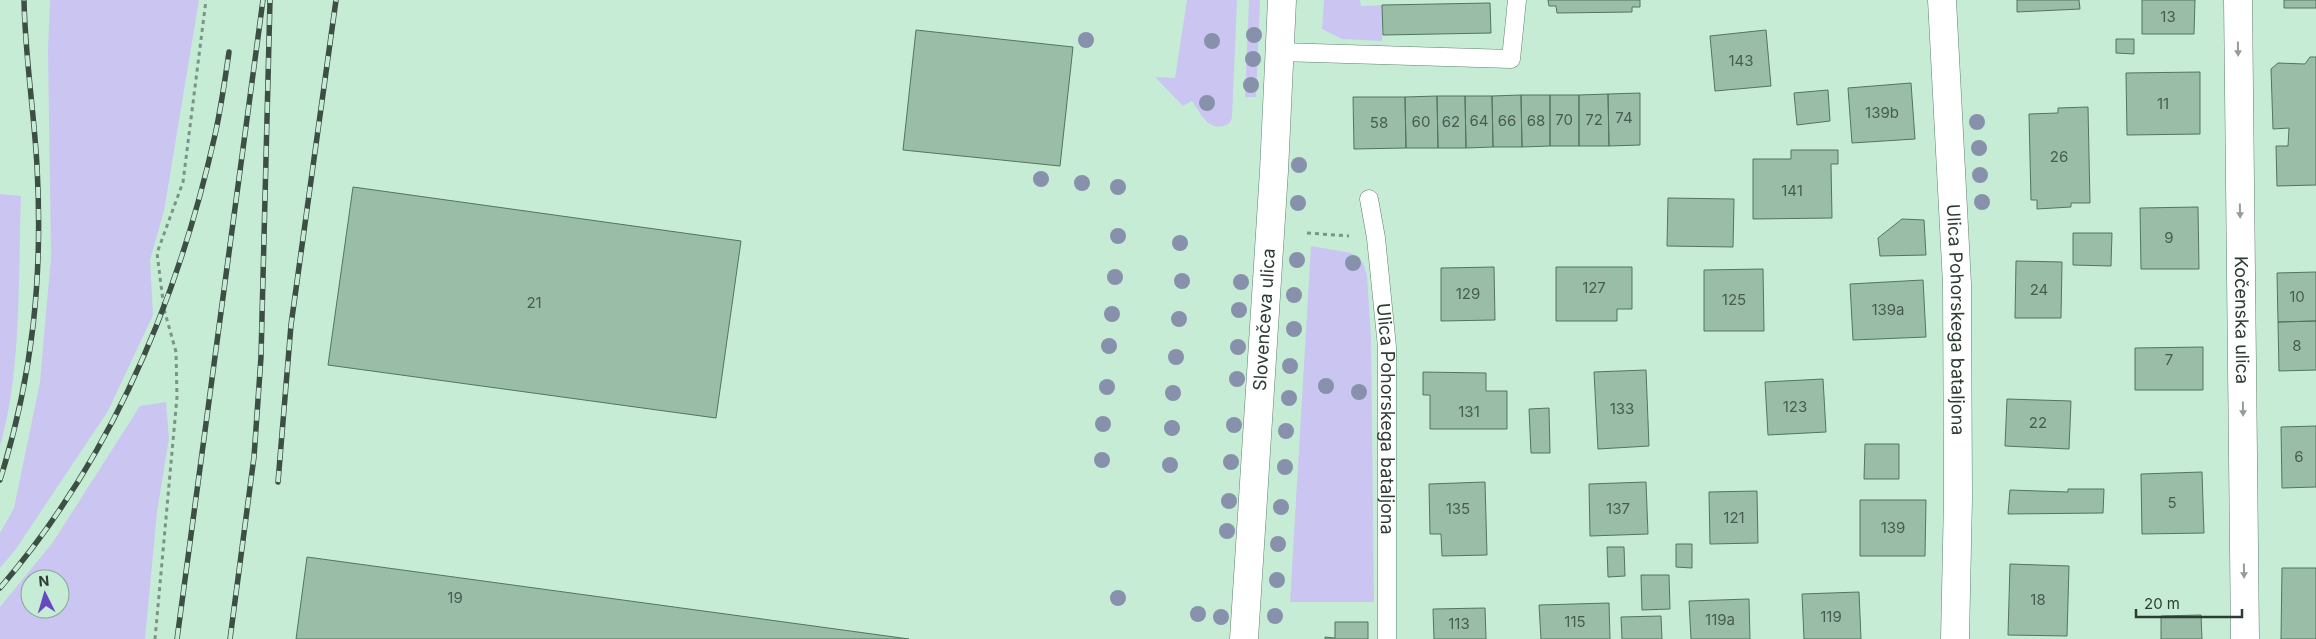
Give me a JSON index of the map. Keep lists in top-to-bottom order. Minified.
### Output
{"streets":{"street":["Ulica Pohorskega bataljona","Slovenčeva ulica","Kočenska ulica"]},"one_way":["Kočenska ulica"],"house_numbers":["13","143","11","139b","74","70","72","64","66","68","60","62","58","26","141","9","127","24","129","10","125","21","139a","8","7","123","133","131","22","6","5","135","137","121","139","19","18","119","119a","115","113"],"scale_bar":"20 m","north":"top"}
